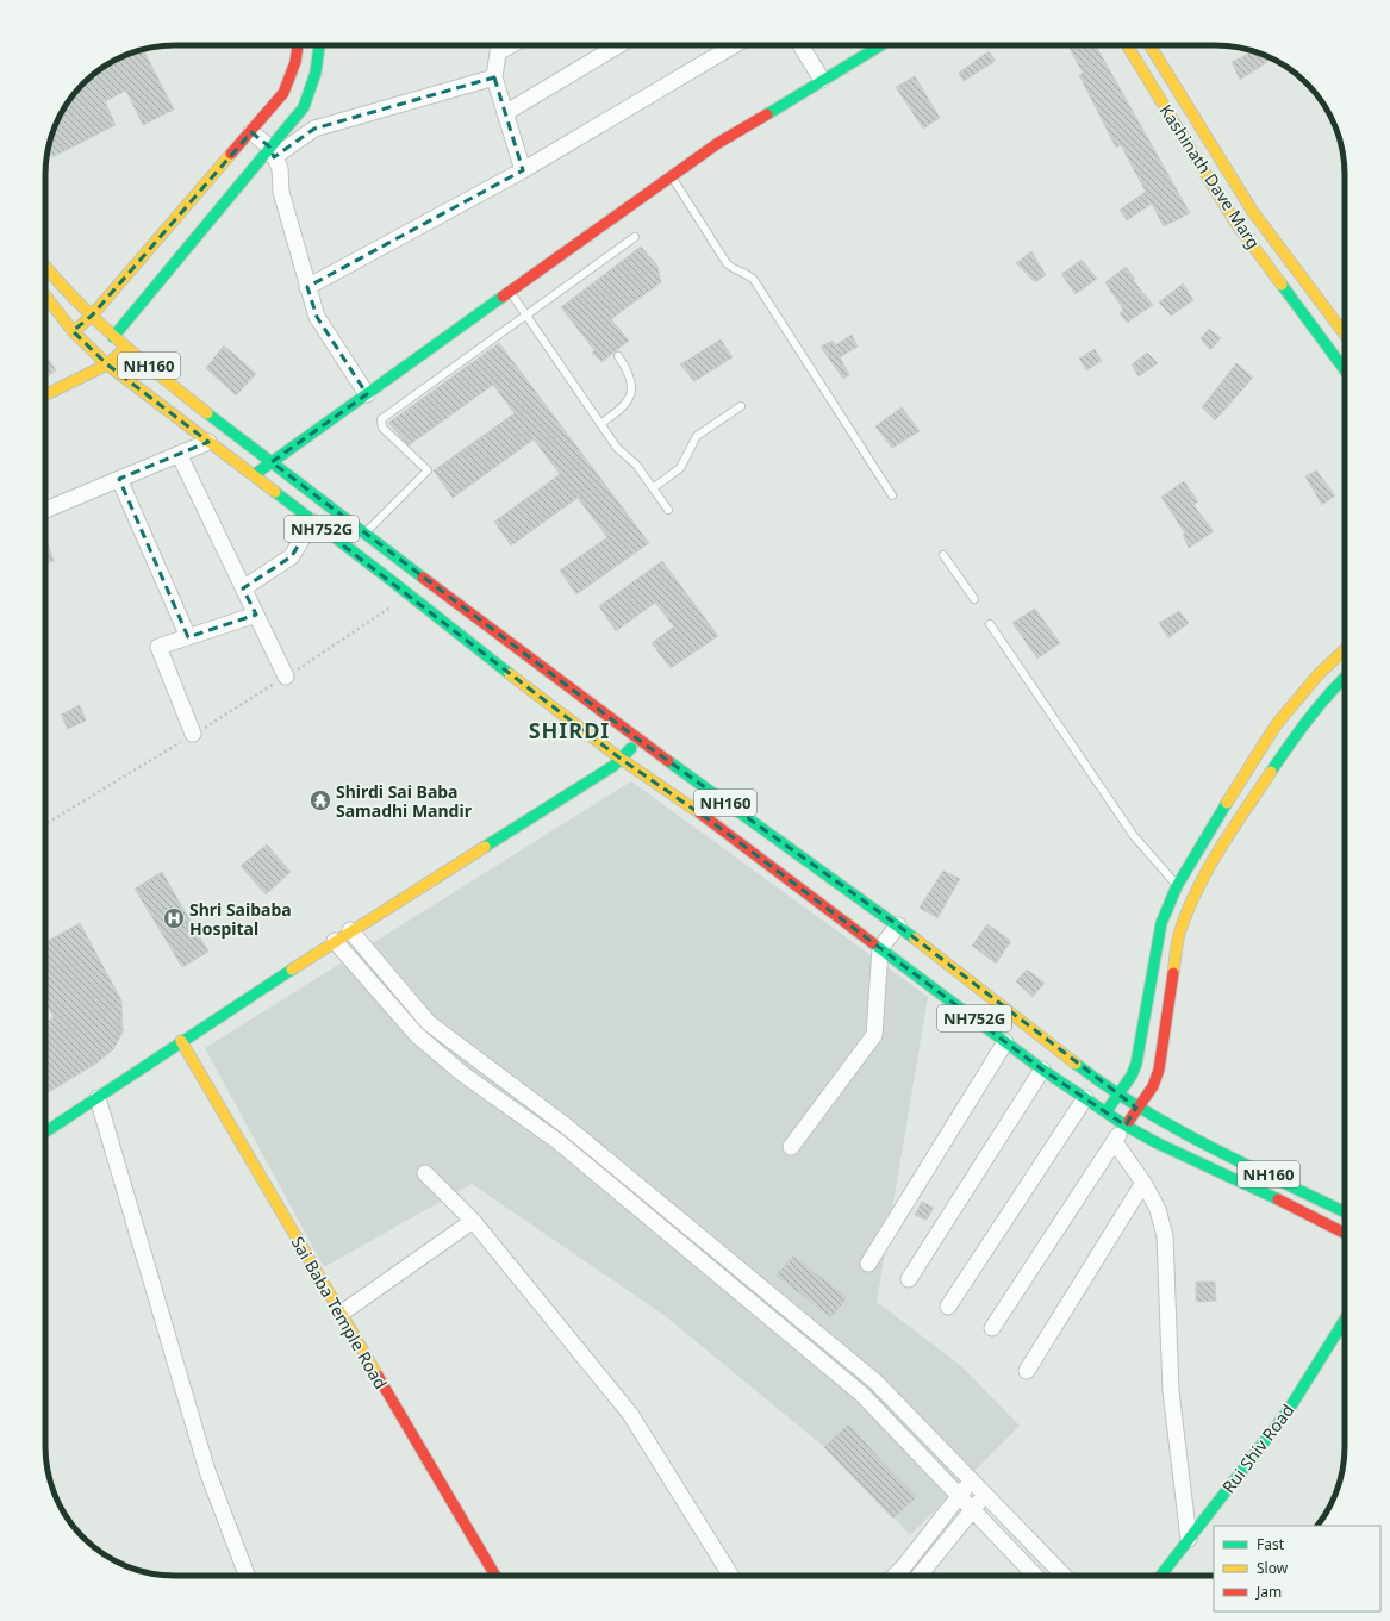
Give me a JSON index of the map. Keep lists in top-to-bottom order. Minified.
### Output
{"streets":{"main road":["Kashinath Dave Marg","NH160","NH752G","Sai Baba Temple Road","Rui Shiv Road"]},"districts":["SHIRDI"],"places":{"temple":["Shirdi Sai Baba Samadhi Mandir"],"hospital":["Shri Saibaba Hospital"]},"legend":["Fast","Slow","Jam"]}
